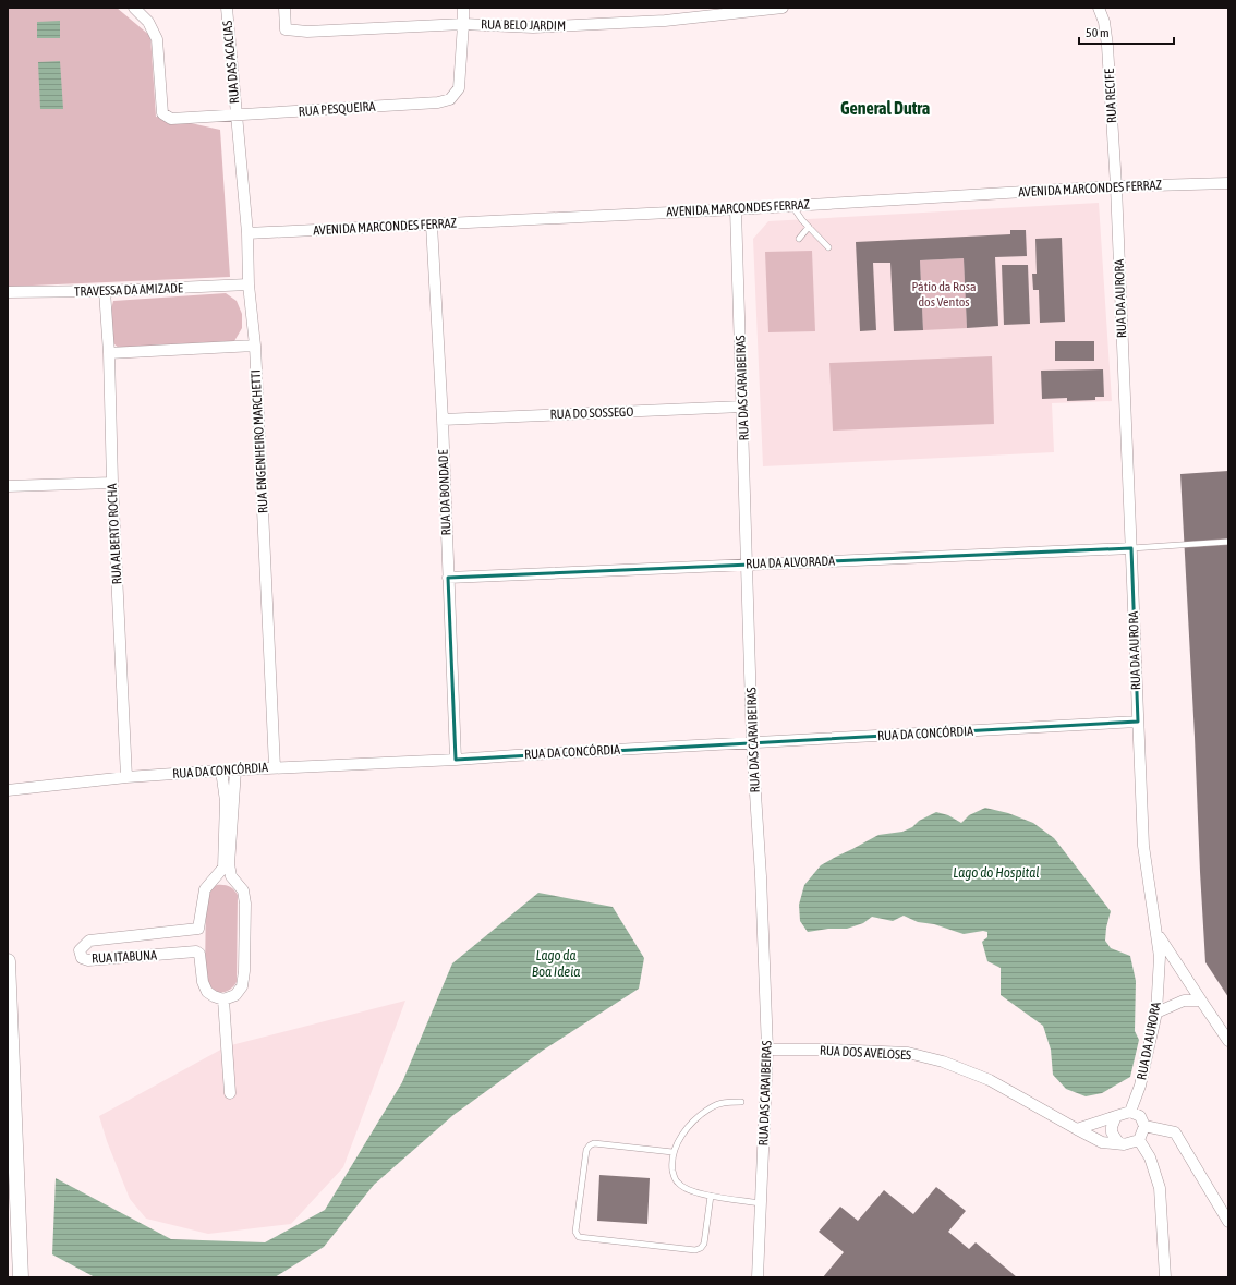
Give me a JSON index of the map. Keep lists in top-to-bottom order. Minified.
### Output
{"streets":{"street":["RUA BELO JARDIM","RUA DAS ACACIAS","RUA RECIFE","RUA PESQUEIRA","AVENIDA MARCONDES FERRAZ","TRAVESSA DA AMIZADE","RUA DA AURORA","RUA DAS CARAIBEIRAS","RUA DO SOSSEGO","RUA ENGENHEIRO MARCHETTI","RUA DA BONDADE","RUA ALBERTO ROCHA","RUA DA ALVORADA","RUA DA CONCÓRDIA","RUA ITABUNA","RUA DOS AVELOSES"]},"crossings":[["RUA BELO JARDIM","RUA PESQUEIRA"],["RUA DAS ACACIAS","RUA PESQUEIRA"],["RUA DAS ACACIAS","RUA ENGENHEIRO MARCHETTI"],["RUA RECIFE","AVENIDA MARCONDES FERRAZ"],["RUA RECIFE","RUA DA AURORA"],["RUA PESQUEIRA","RUA ENGENHEIRO MARCHETTI"],["AVENIDA MARCONDES FERRAZ","RUA DA AURORA"],["AVENIDA MARCONDES FERRAZ","RUA DAS CARAIBEIRAS"],["AVENIDA MARCONDES FERRAZ","RUA ENGENHEIRO MARCHETTI"],["AVENIDA MARCONDES FERRAZ","RUA DA BONDADE"],["TRAVESSA DA AMIZADE","RUA ENGENHEIRO MARCHETTI"],["TRAVESSA DA AMIZADE","RUA ALBERTO ROCHA"],["RUA DA AURORA","RUA DA ALVORADA"],["RUA DA AURORA","RUA DA CONCÓRDIA"],["RUA DA AURORA","RUA DOS AVELOSES"],["RUA DAS CARAIBEIRAS","RUA DO SOSSEGO"],["RUA DAS CARAIBEIRAS","RUA DA ALVORADA"],["RUA DAS CARAIBEIRAS","RUA DA CONCÓRDIA"],["RUA DAS CARAIBEIRAS","RUA DOS AVELOSES"],["RUA DO SOSSEGO","RUA DA BONDADE"],["RUA ENGENHEIRO MARCHETTI","RUA DA CONCÓRDIA"],["RUA DA BONDADE","RUA DA ALVORADA"],["RUA DA BONDADE","RUA DA CONCÓRDIA"],["RUA ALBERTO ROCHA","RUA DA CONCÓRDIA"],["RUA DA CONCÓRDIA","RUA ITABUNA"]],"districts":["General Dutra"],"water":["Lago do Hospital","Lago da Boa Ideia"],"parks":["Pátio da Rosa dos Ventos"],"scale_bar":"50 m"}
